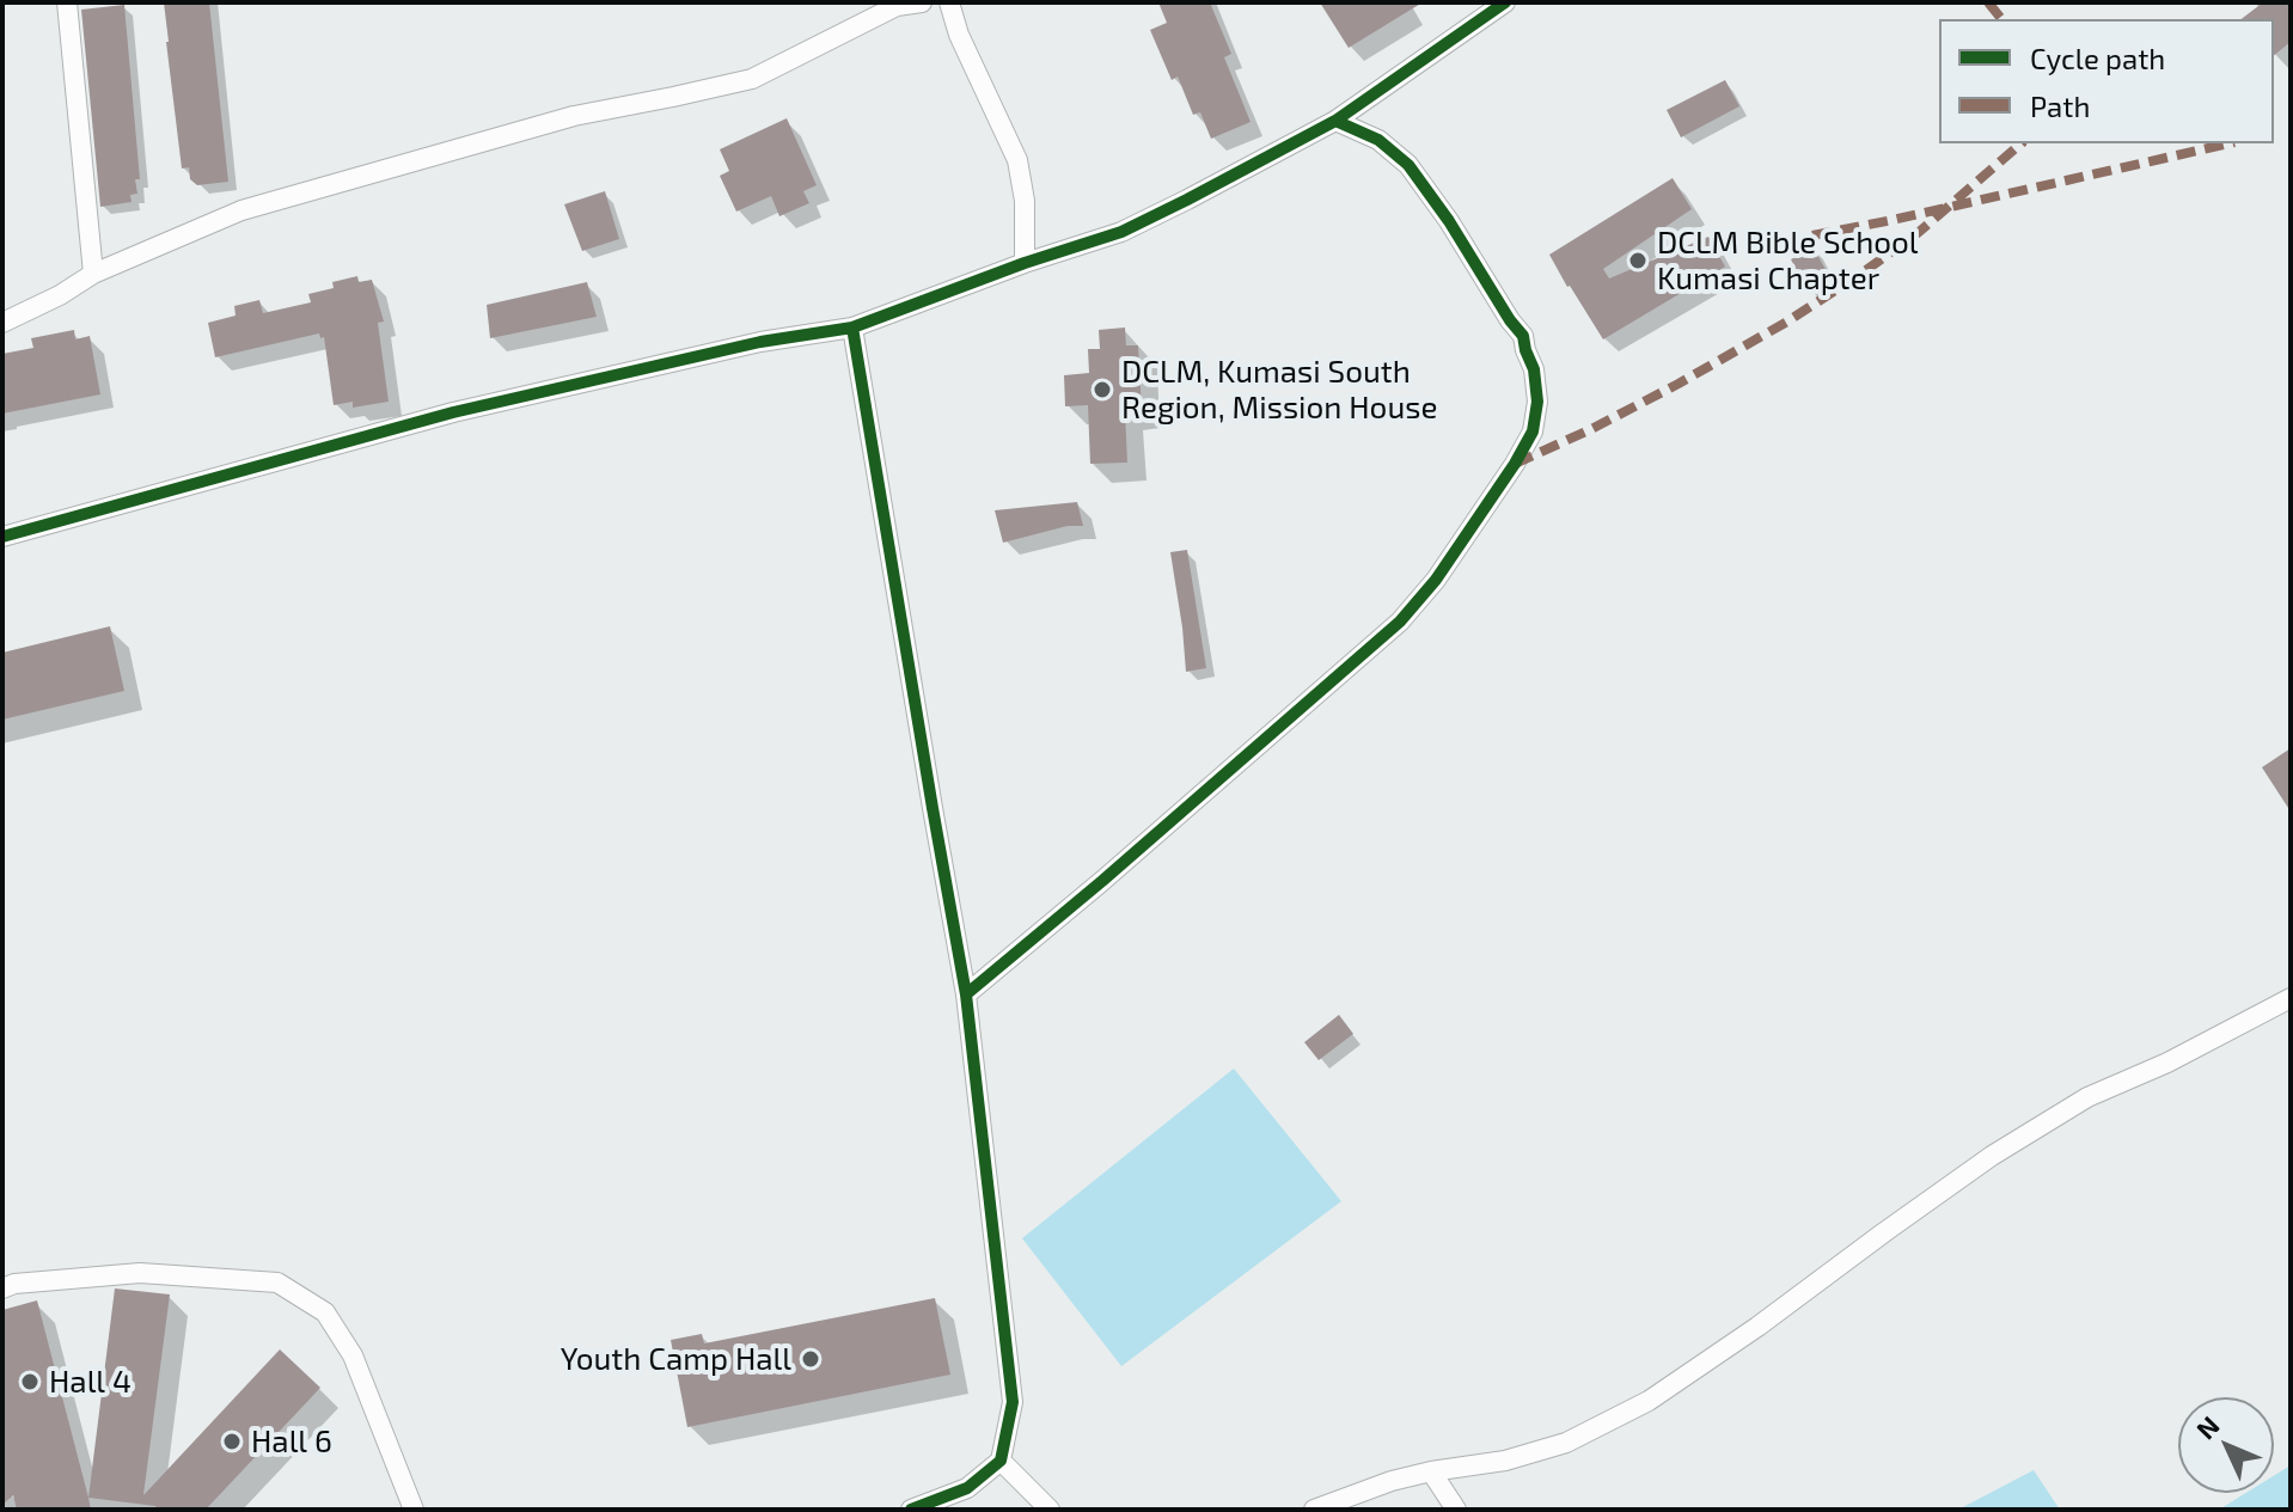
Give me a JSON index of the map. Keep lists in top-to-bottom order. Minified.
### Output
{"places":["DCLM Bible School Kumasi Chapter","DCLM, Kumasi South Region, Mission House","Youth Camp Hall","Hall 4","Hall 6"],"legend":["Cycle path","Path"],"north":"top left"}
